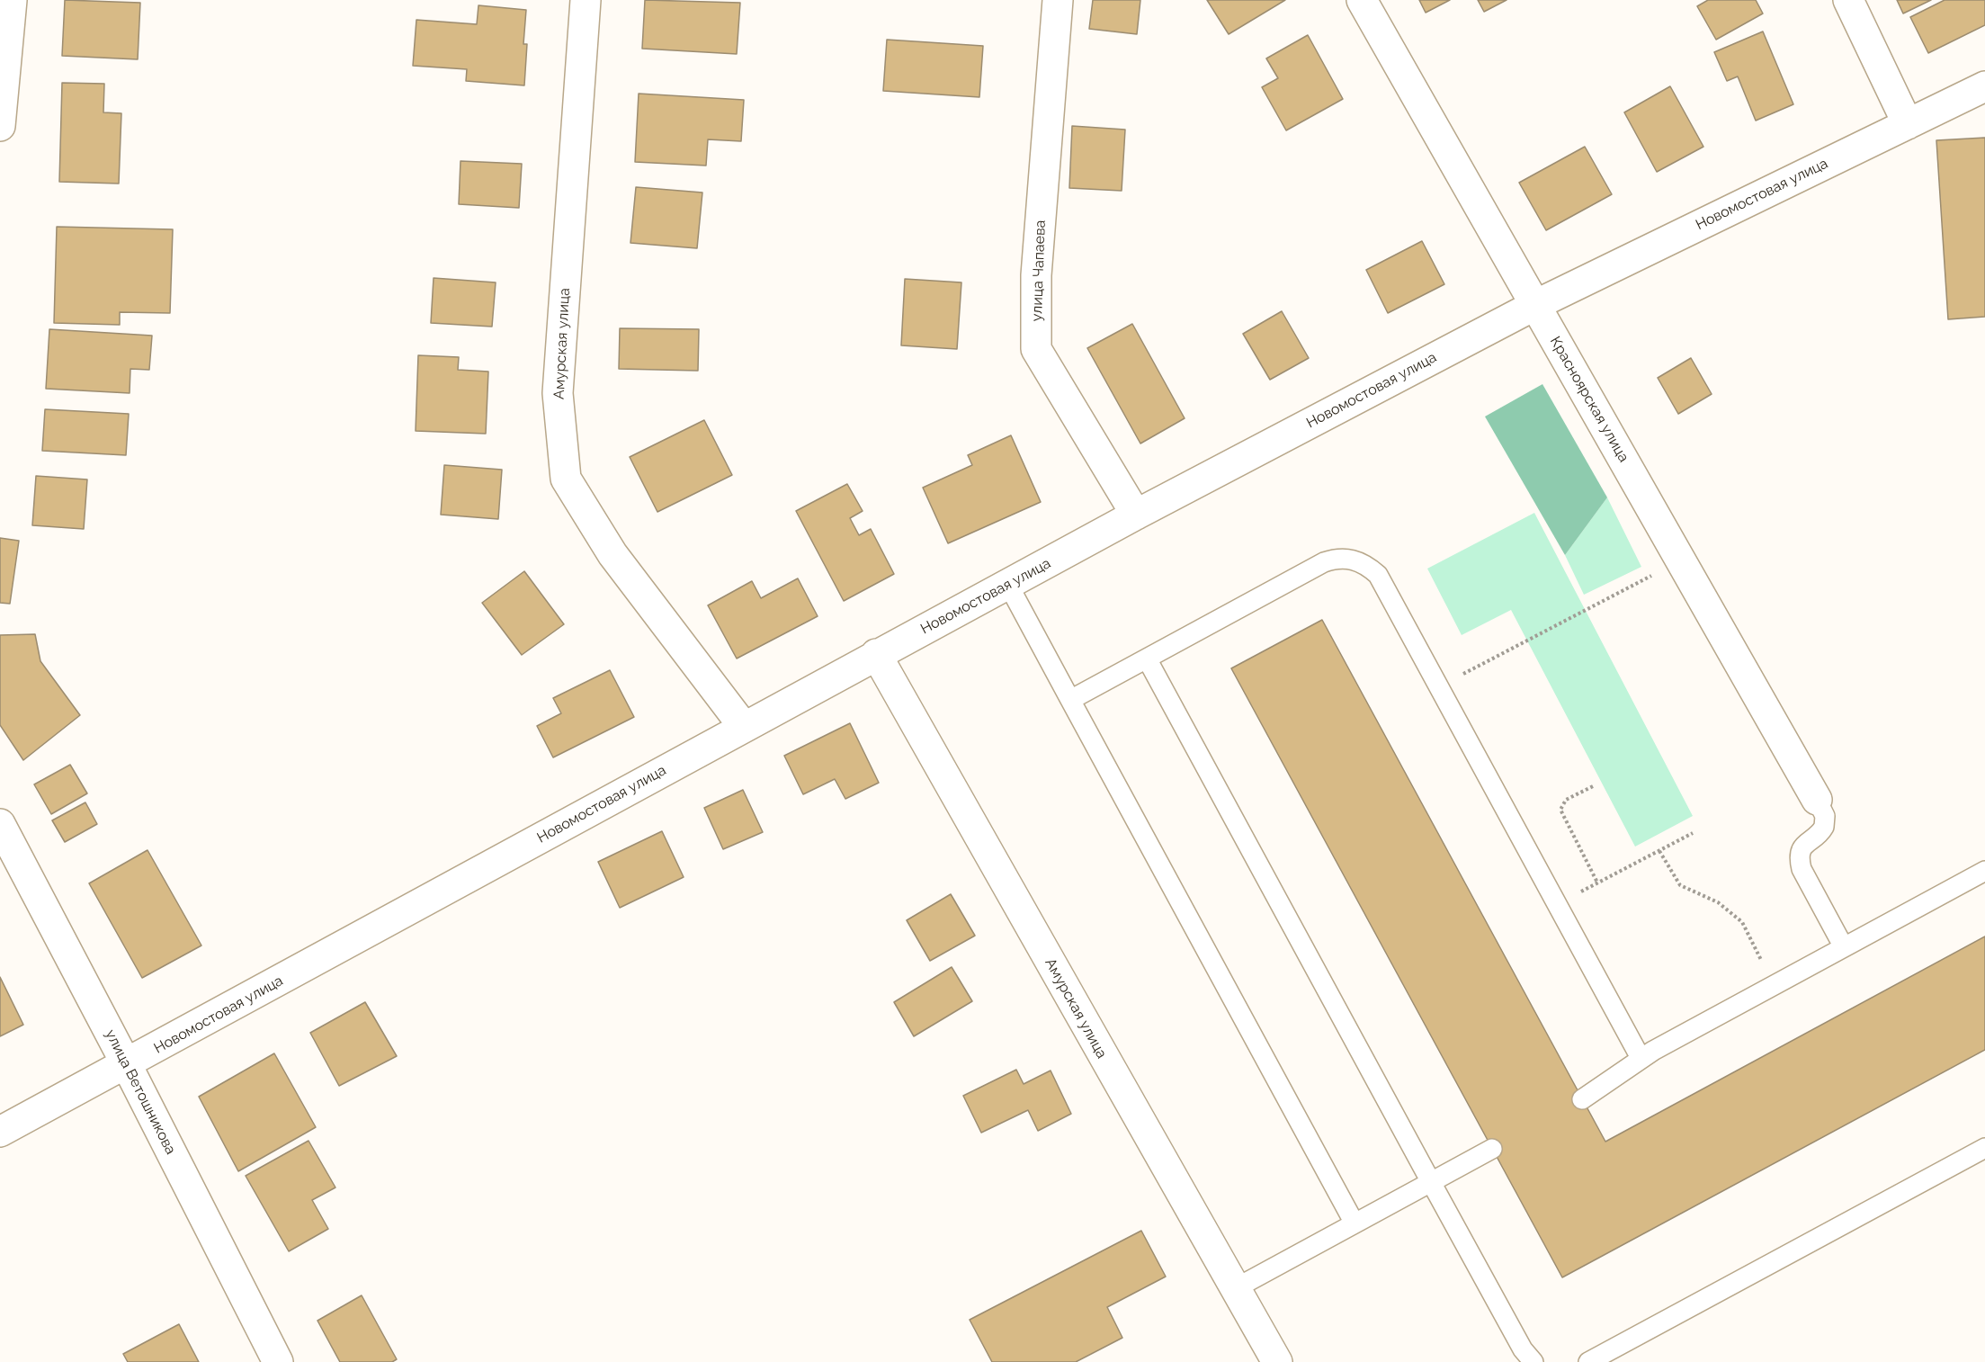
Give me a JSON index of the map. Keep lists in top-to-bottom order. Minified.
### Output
{"streets":{"street":["Новомостовая улица","улица Чапаева","Амурская улица","Красноярская улица","улица Ветошникова"]},"crossings":[["Новомостовая улица","улица Чапаева"],["Новомостовая улица","Амурская улица"],["Новомостовая улица","Красноярская улица"],["Новомостовая улица","улица Ветошникова"]]}
